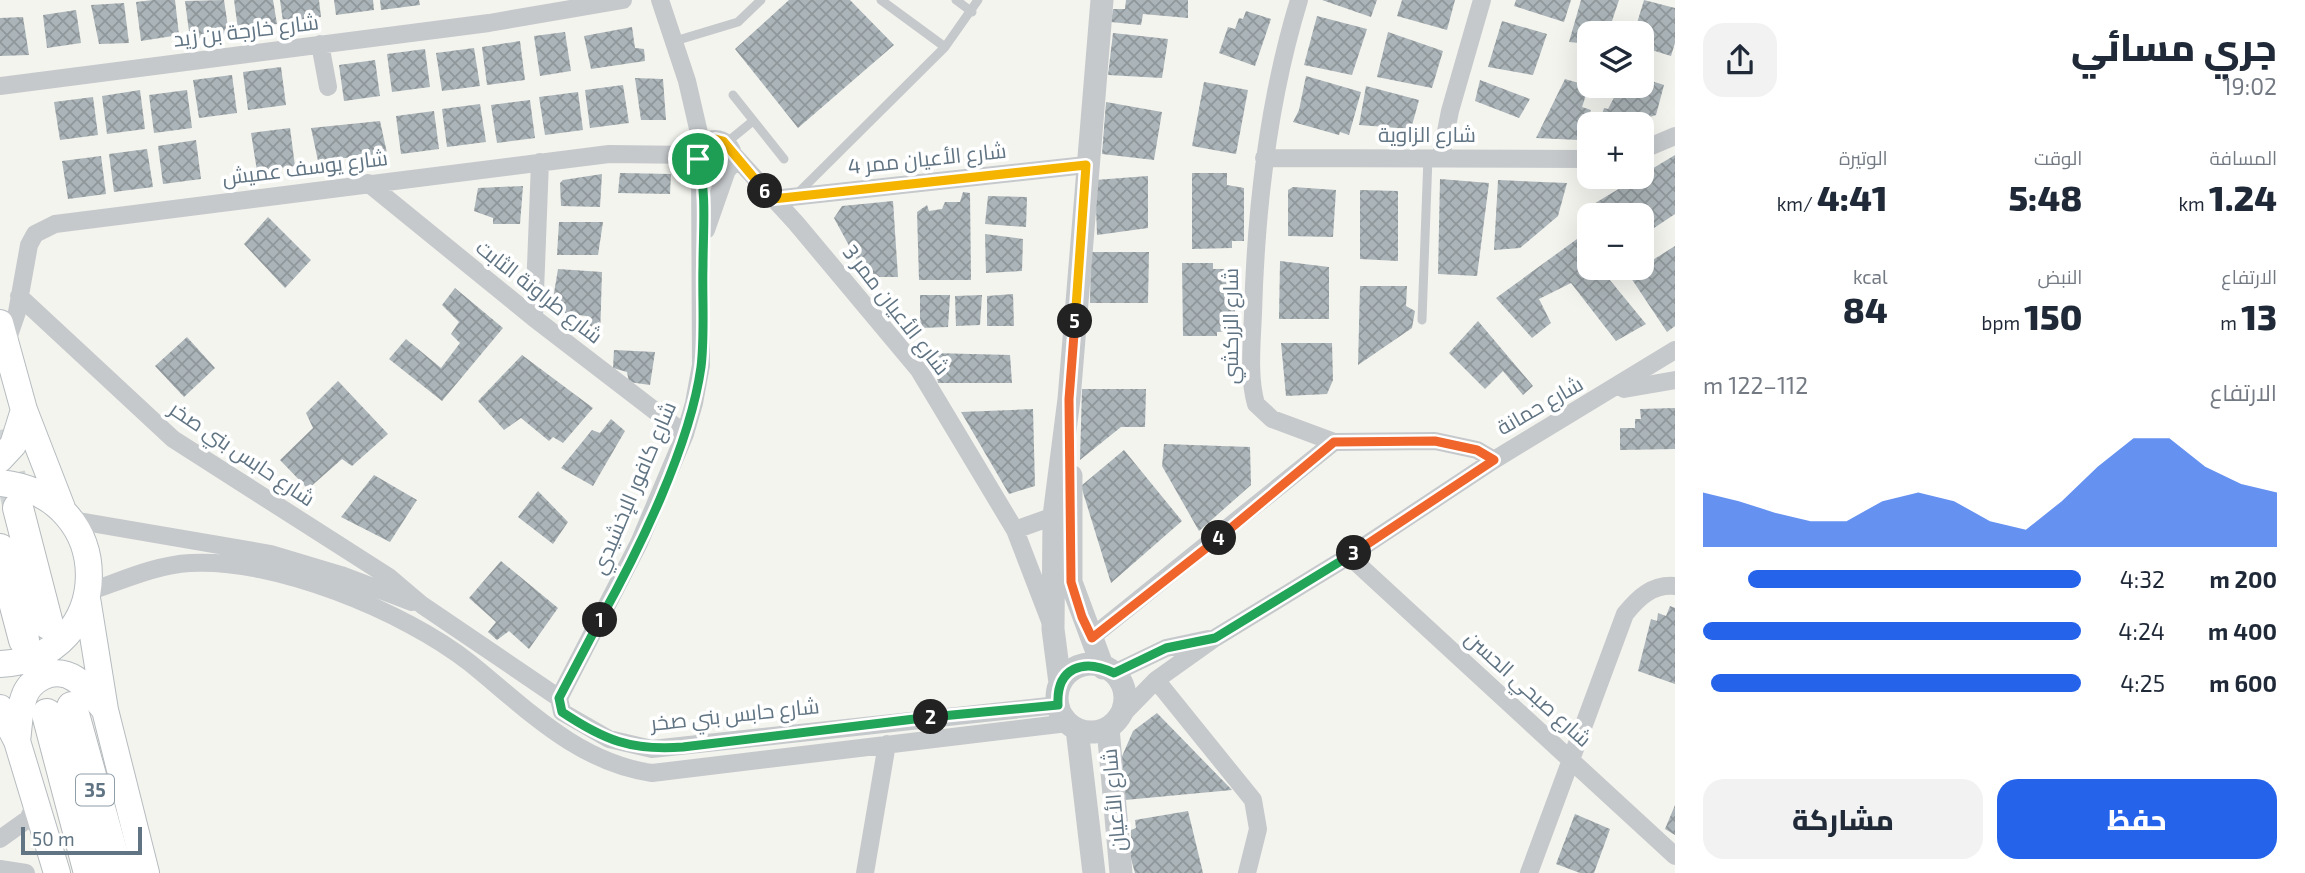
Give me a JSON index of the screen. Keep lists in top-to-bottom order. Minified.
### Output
{"streets":{"highway":["35"],"street":["شارع خارجة بن زيد","شارع الزاوية","شارع الأعيان ممر 4","شارع يوسف عميش","شارع طراونة الثابت","شارع الأعيان ممر 3","شارع الزركشي","شارع حمانة","شارع حابس بني صخر","شارع كافور الإخشيدي","شارع صبحي الحسن","شارع الأعيان"]},"crossings":[["شارع الزاوية","شارع الزركشي"],["شارع الأعيان ممر 4","شارع الأعيان ممر 3"],["شارع يوسف عميش","شارع طراونة الثابت"],["شارع يوسف عميش","شارع الأعيان ممر 3"],["شارع يوسف عميش","شارع حابس بني صخر"],["شارع يوسف عميش","شارع كافور الإخشيدي"],["شارع طراونة الثابت","شارع كافور الإخشيدي"],["شارع الأعيان ممر 3","شارع كافور الإخشيدي"],["شارع الأعيان ممر 3","شارع الأعيان"],["شارع الزركشي","شارع حمانة"],["شارع حمانة","شارع حابس بني صخر"],["شارع حمانة","شارع صبحي الحسن"],["شارع حمانة","شارع الأعيان"],["شارع حابس بني صخر","شارع كافور الإخشيدي"],["شارع حابس بني صخر","شارع الأعيان"]],"scale_bar":"50 m","page":{"heading":["جري مسائي","19:02"],"map_buttons":["+","−"],"stats":[["المسافة","1.24 km"],["الوقت","5:48"],["الوتيرة","4:41 /km"],["الارتفاع","13 m"],["النبض","150 bpm"],["kcal","84"]],"pins":["6","5","4","3","1","2"],"chart":["الارتفاع","112–122 m"],"list":[{"name":"200 m","note":"4:32"},{"name":"400 m","note":"4:24"},{"name":"600 m","note":"4:25"}],"buttons":["حفظ","مشاركة"],"scale":"50 m"}}
